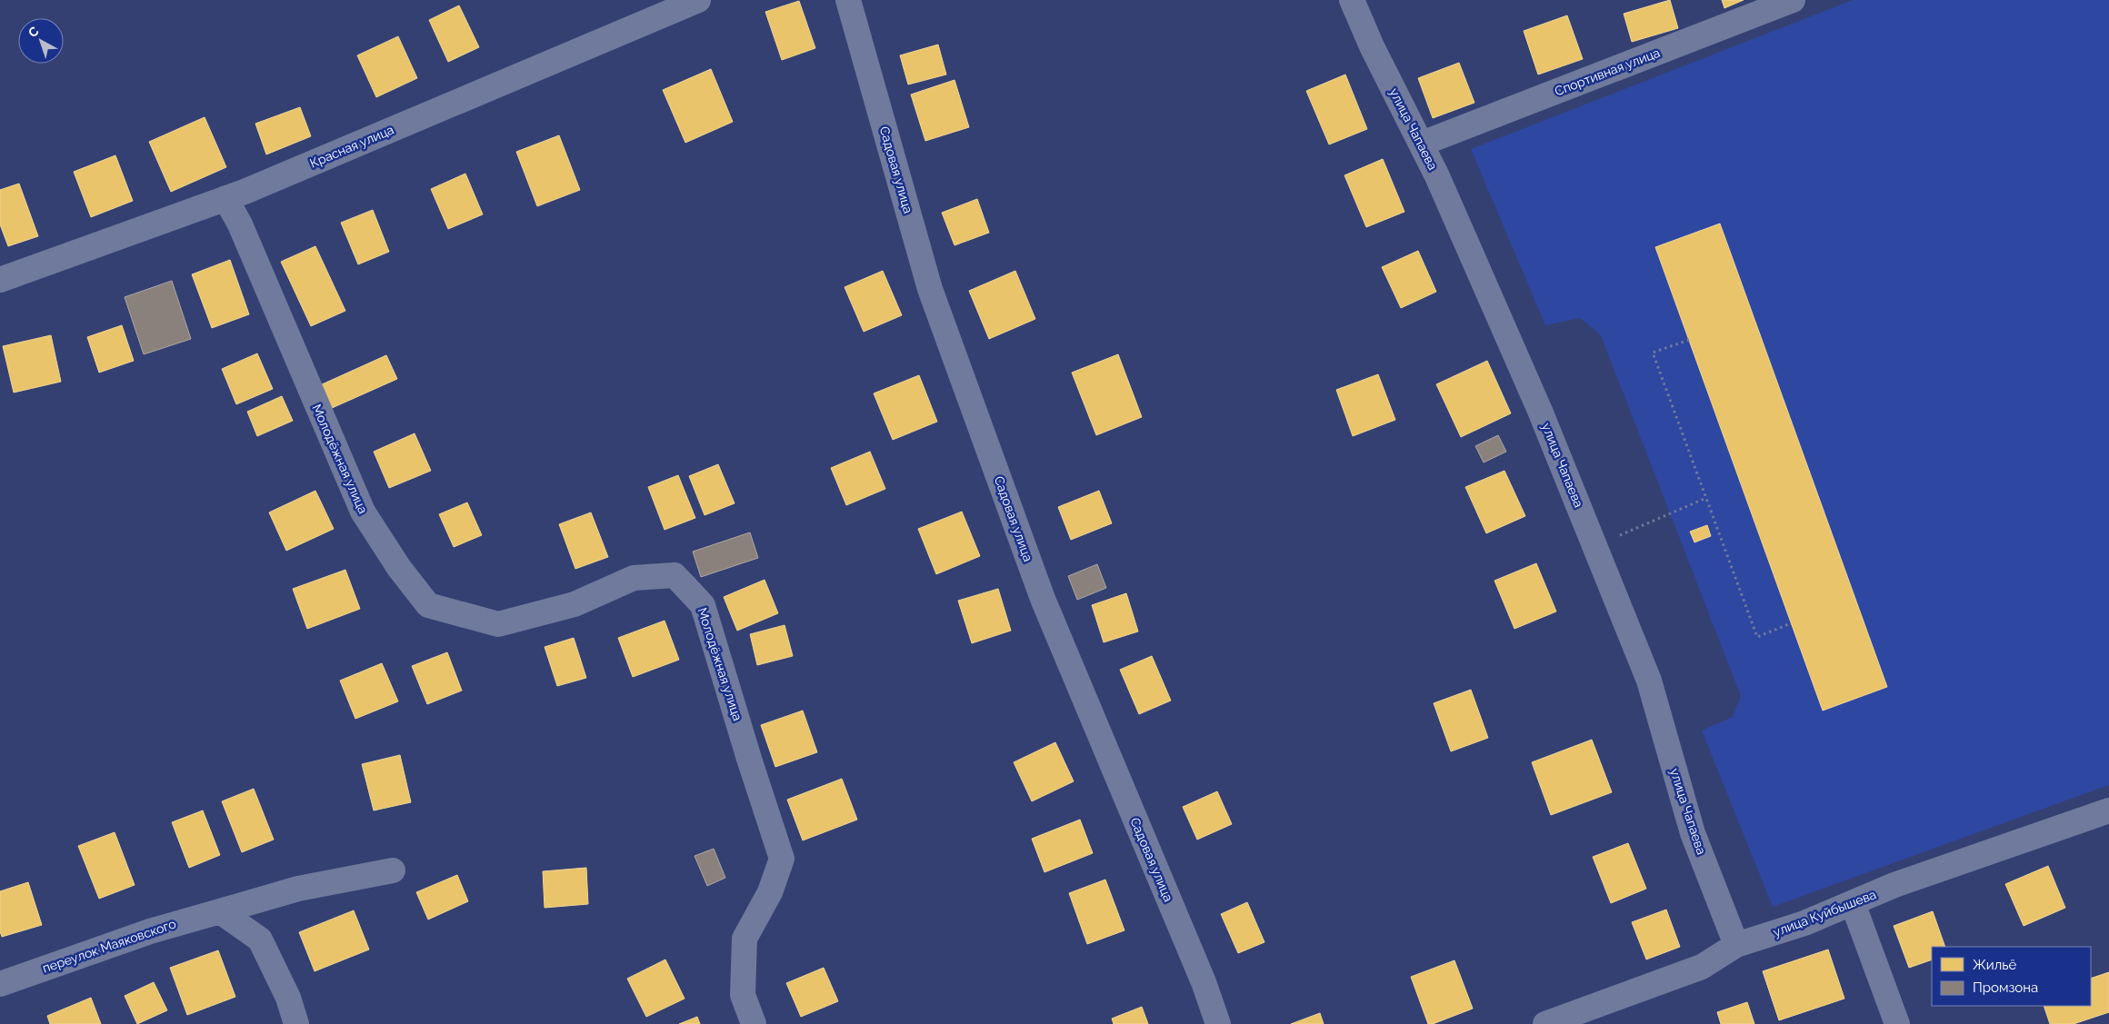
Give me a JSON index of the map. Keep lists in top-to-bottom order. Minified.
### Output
{"streets":{"street":["Спортивная улица","улица Чапаева","Красная улица","Садовая улица","Молодёжная улица","улица Куйбышева","переулок Маяковского"]},"crossings":[["Спортивная улица","улица Чапаева"],["улица Чапаева","улица Куйбышева"],["Красная улица","Молодёжная улица"]],"legend":["Жильё","Промзона"],"north":"top left"}
